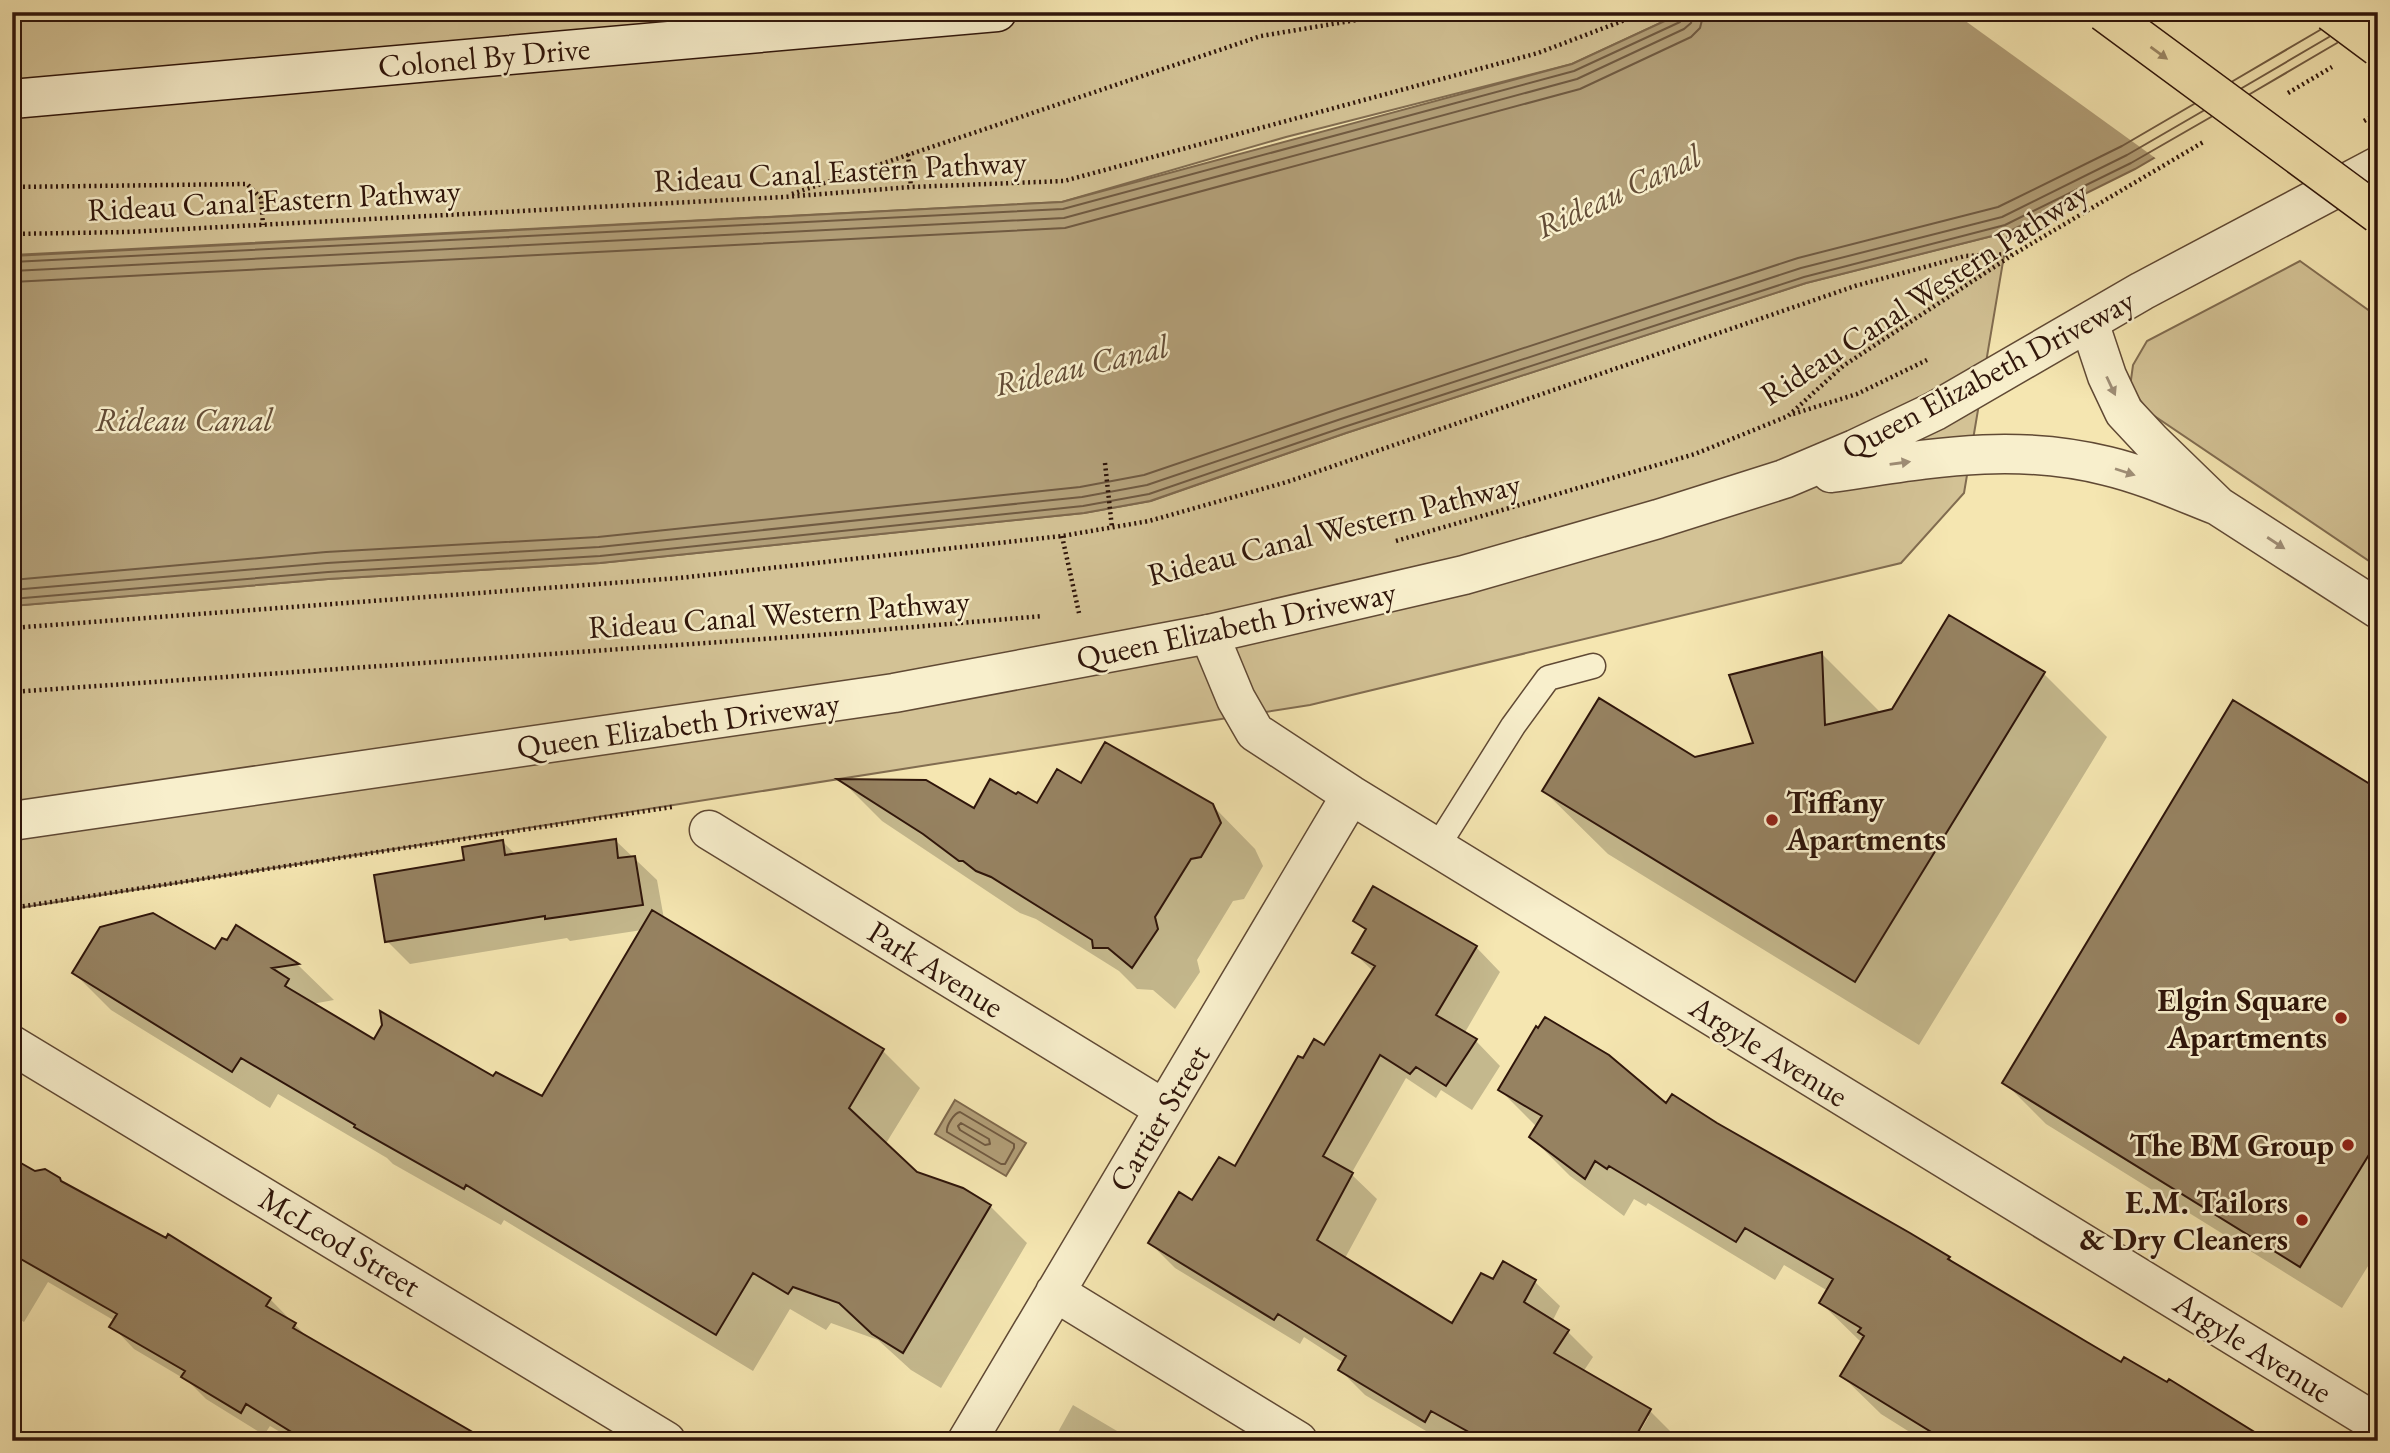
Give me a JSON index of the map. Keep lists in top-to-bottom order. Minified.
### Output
{"streets":{"street":["Colonel By Drive","Queen Elizabeth Driveway","Park Avenue","Argyle Avenue","Cartier Street","McLeod Street"],"path":["Rideau Canal Eastern Pathway","Rideau Canal Western Pathway"]},"crossings":[["Queen Elizabeth Driveway","Argyle Avenue"],["Park Avenue","Cartier Street"],["Argyle Avenue","Cartier Street"]],"water":["Rideau Canal"],"places":["Tiffany Apartments","Elgin Square Apartments","The BM Group","E.M. Tailors & Dry Cleaners"]}
